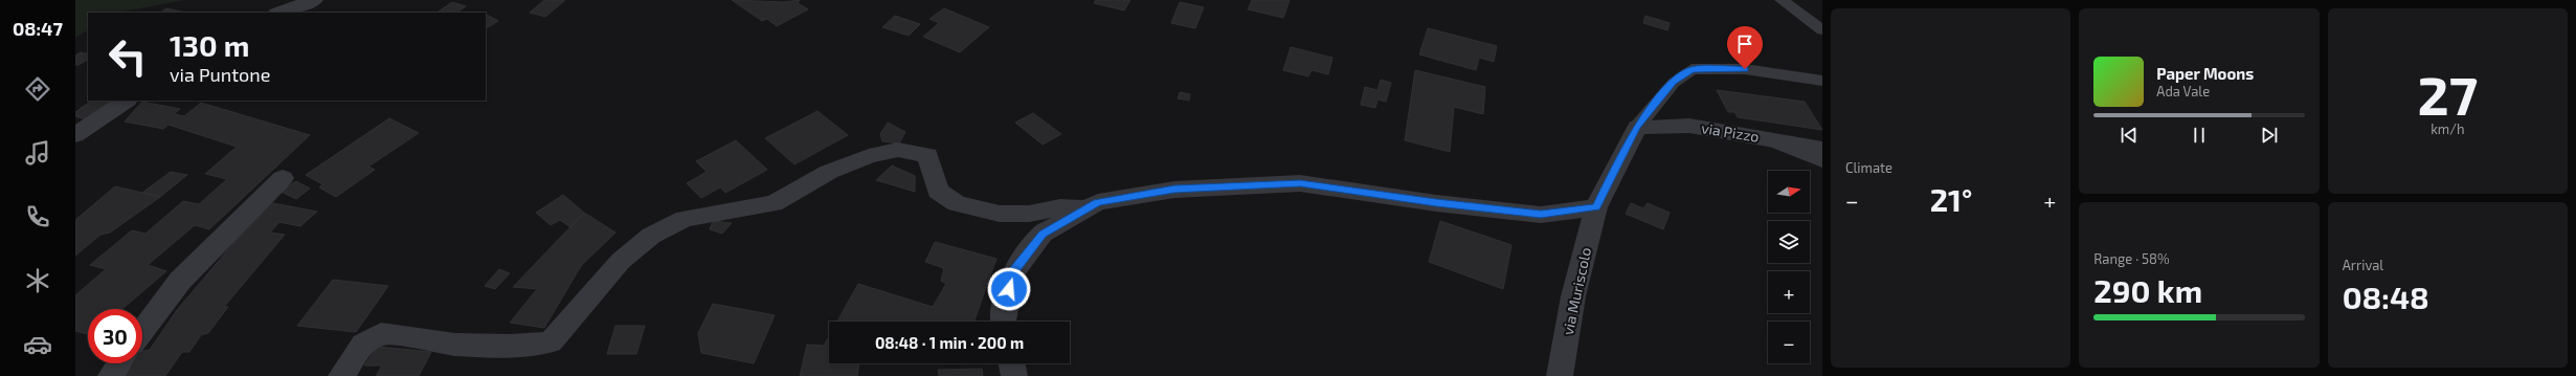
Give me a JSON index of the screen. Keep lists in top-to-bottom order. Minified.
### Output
{"streets":{"street":["via Pizzo","via Muriscolo"]},"crossings":[["via Pizzo","via Muriscolo"]],"north":"right","page":{"tabs":"08:47","tile":["Climate",["27","km/h"],["Range · 58%","290 km"],["Arrival","08:48"]],"turn":["130 m","via Puntone"],"song":["Paper Moons","Ada Vale"],"map_buttons":["+","−"],"heat":["−","21°","+"],"limit":"30","trip":"08:48 · 1 min · 200 m"}}
